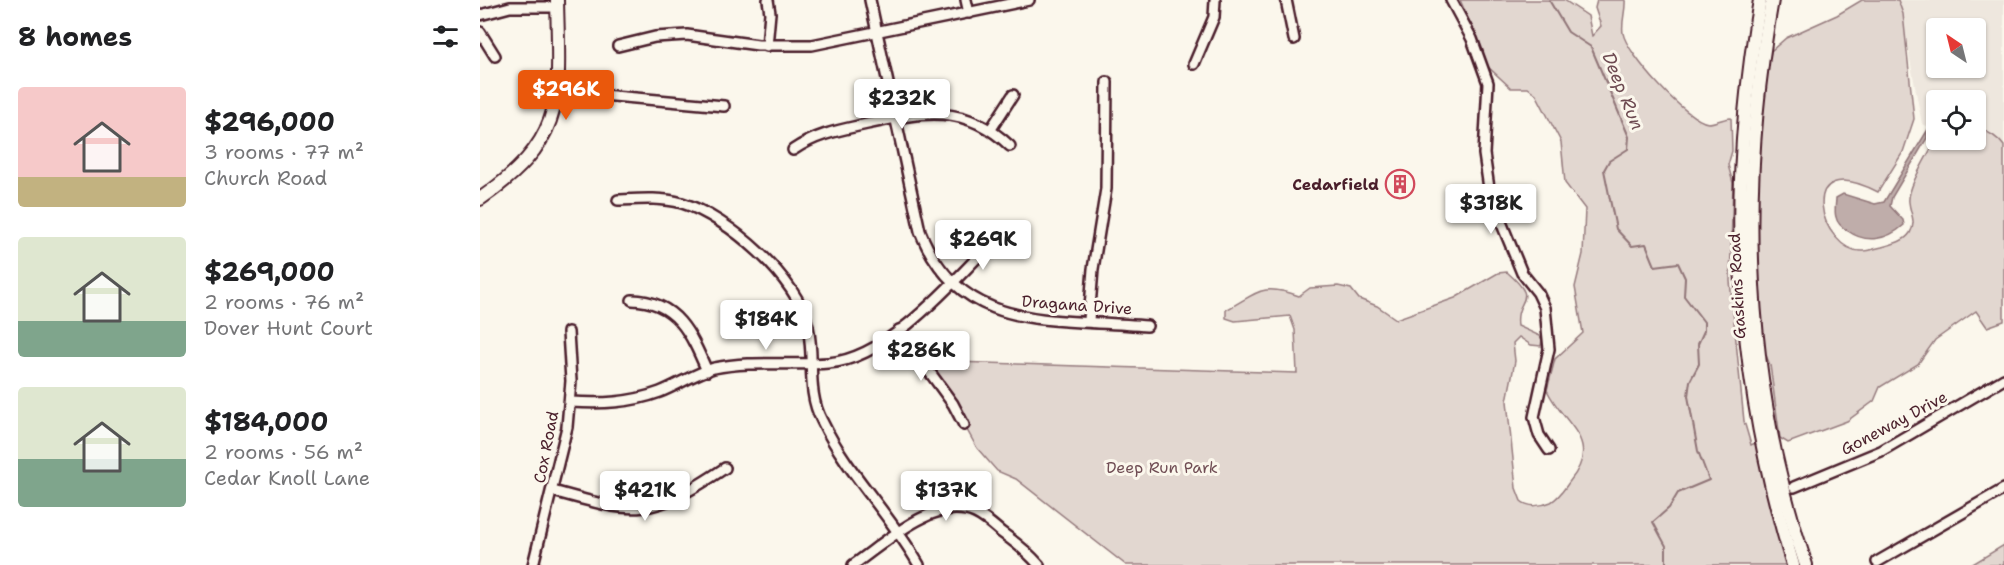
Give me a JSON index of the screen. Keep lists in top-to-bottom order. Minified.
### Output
{"streets":{"main road":["Gaskins Road"],"street":["Dragana Drive","Goneway Drive","Cox Road"]},"water":["Deep Run"],"parks":["Deep Run Park"],"places":{"building":["Cedarfield"]},"north":"top left","page":{"heading":"8 homes","price":["$296K","$232K","$318K","$269K","$184K","$286K","$421K","$137K"],"list":[{"name":"$296,000","note":"3 rooms · 77 m² · Church Road"},{"name":"$269,000","note":"2 rooms · 76 m² · Dover Hunt Court"},{"name":"$184,000","note":"2 rooms · 56 m² · Cedar Knoll Lane"}]}}
